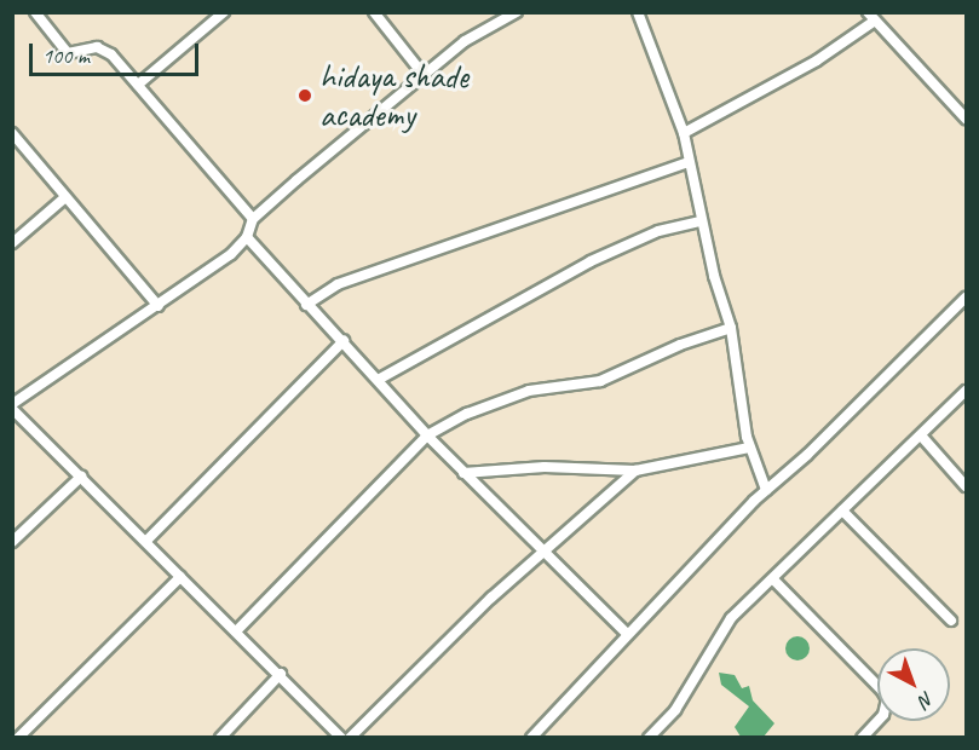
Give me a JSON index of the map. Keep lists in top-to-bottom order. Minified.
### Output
{"places":["hidaya shade academy"],"scale_bar":"100 m","north":"bottom right"}
